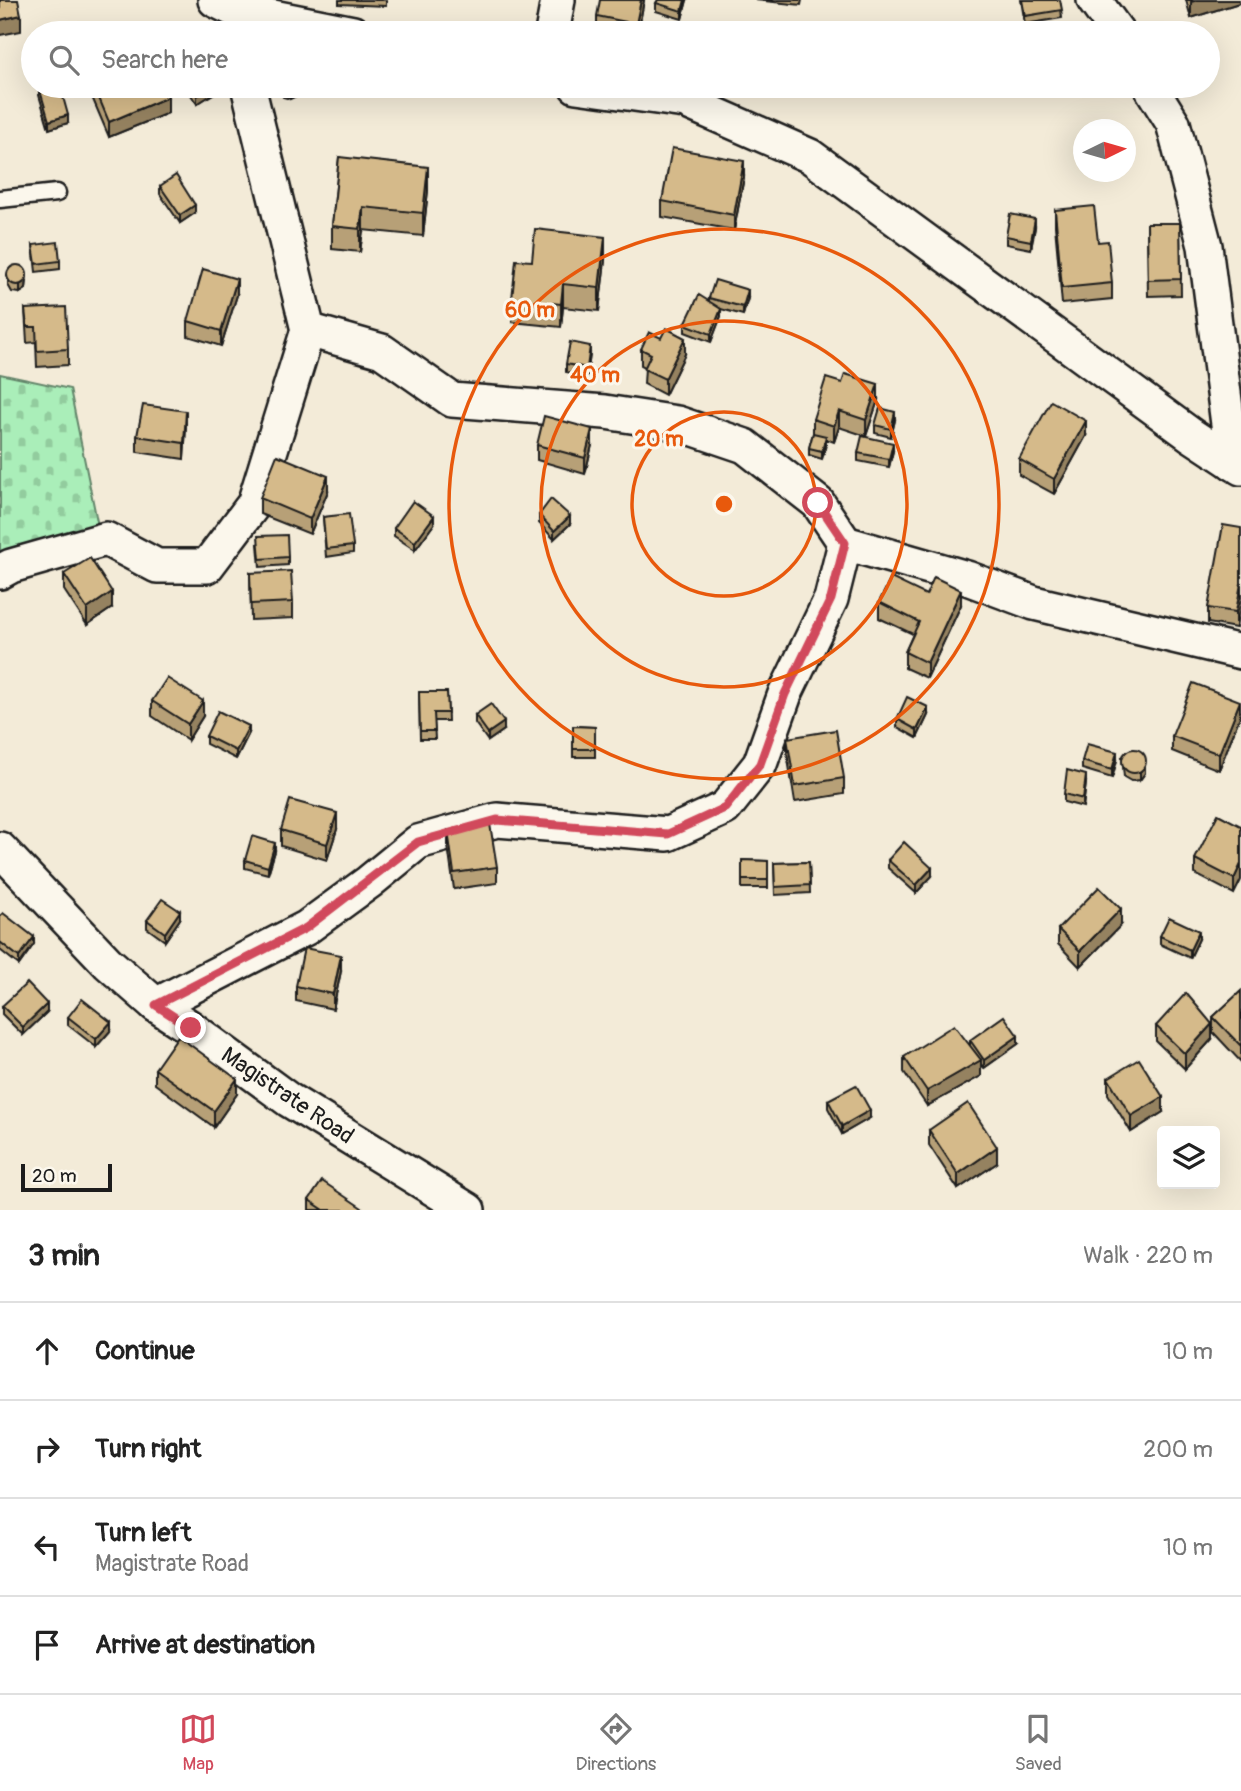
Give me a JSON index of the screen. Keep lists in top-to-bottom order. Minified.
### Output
{"streets":{"street":["Magistrate Road"]},"scale_bar":"20 m","north":"right","page":{"search":"Search here","scale":"20 m","heading":["3 min","Walk · 220 m"],"list":[["Continue","10 m"],["Turn right","200 m"],["Turn left","Magistrate Road","10 m"],"Arrive at destination"],"nav":["Map","Directions","Saved"]},"rings":["60 m","40 m","20 m"]}
